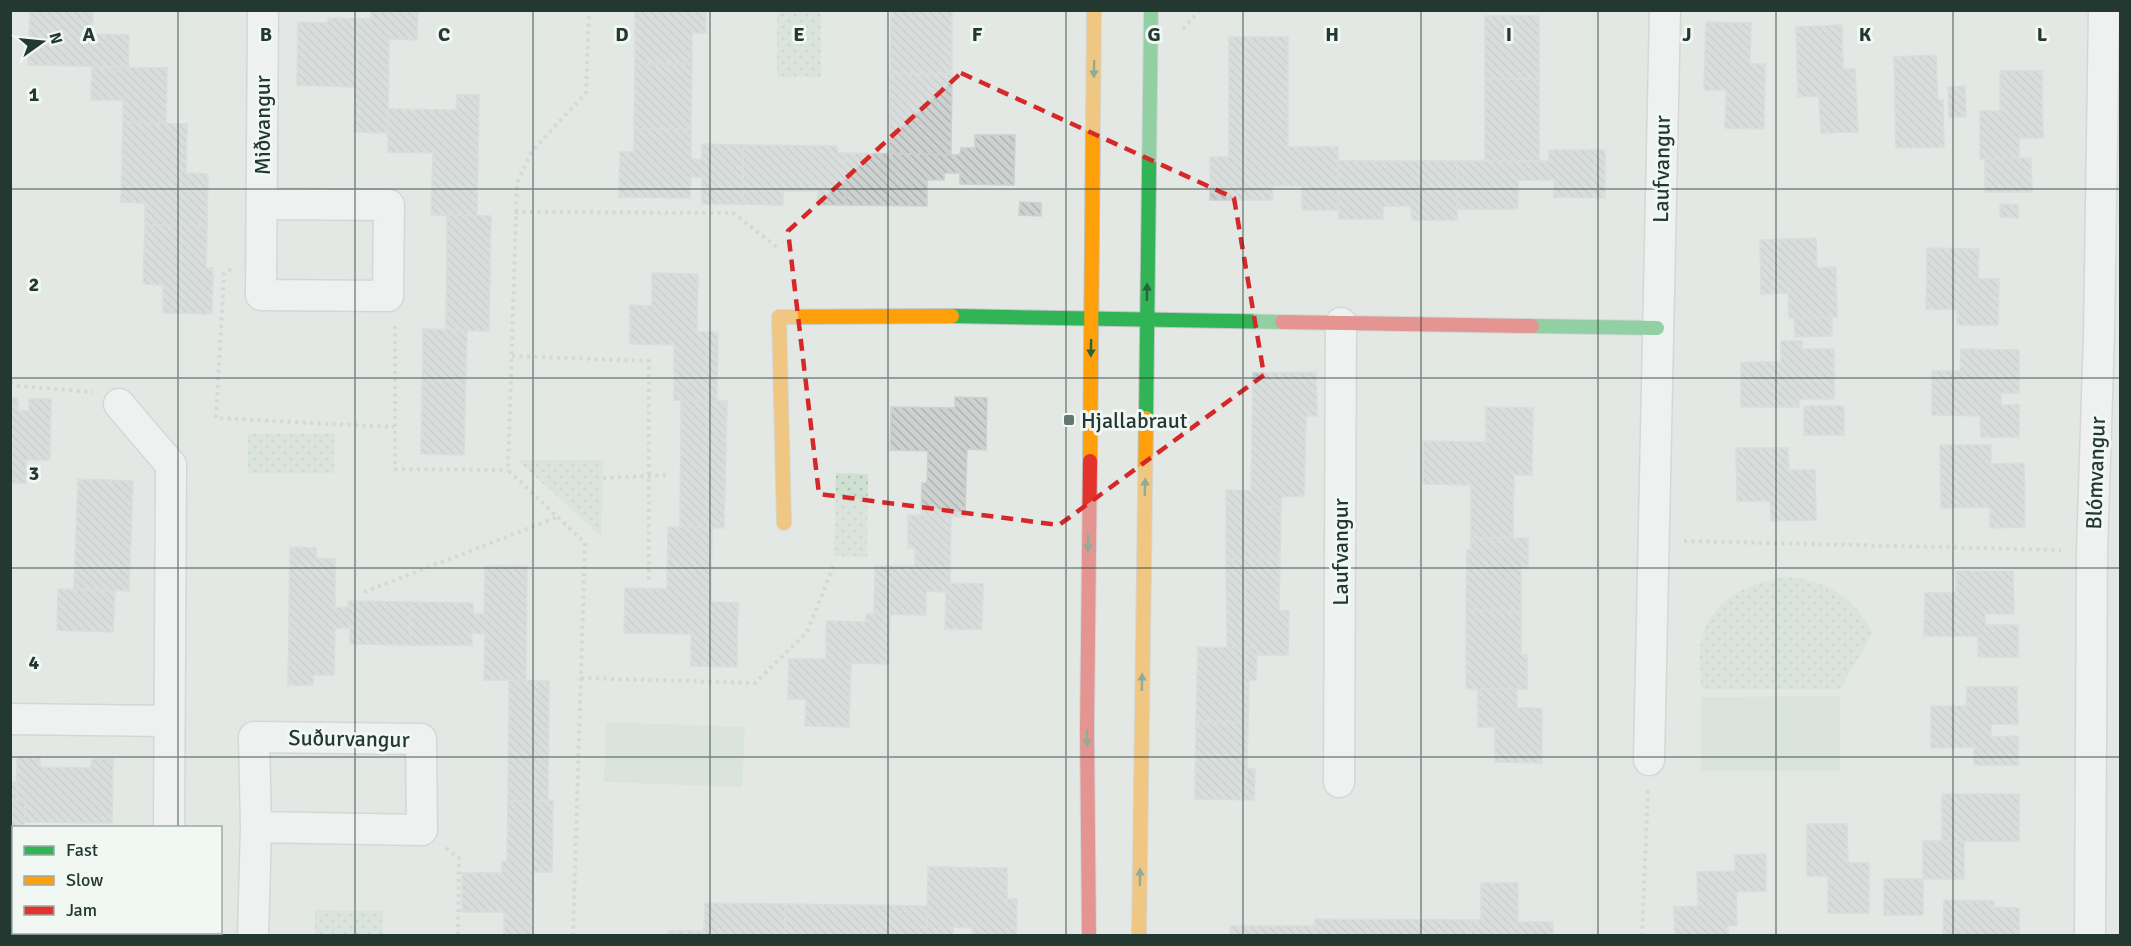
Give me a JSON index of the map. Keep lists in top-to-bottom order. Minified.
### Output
{"streets":{"street":["Miðvangur","Laufvangur","Blómvangur","Suðurvangur"]},"places":{"transit":["Hjallabraut"]},"legend":["Fast","Slow","Jam"],"north":"right","grid":{"columns":["A","B","C","D","E","F","G","H","I","J","K","L"],"rows":["1","2","3","4"]}}
